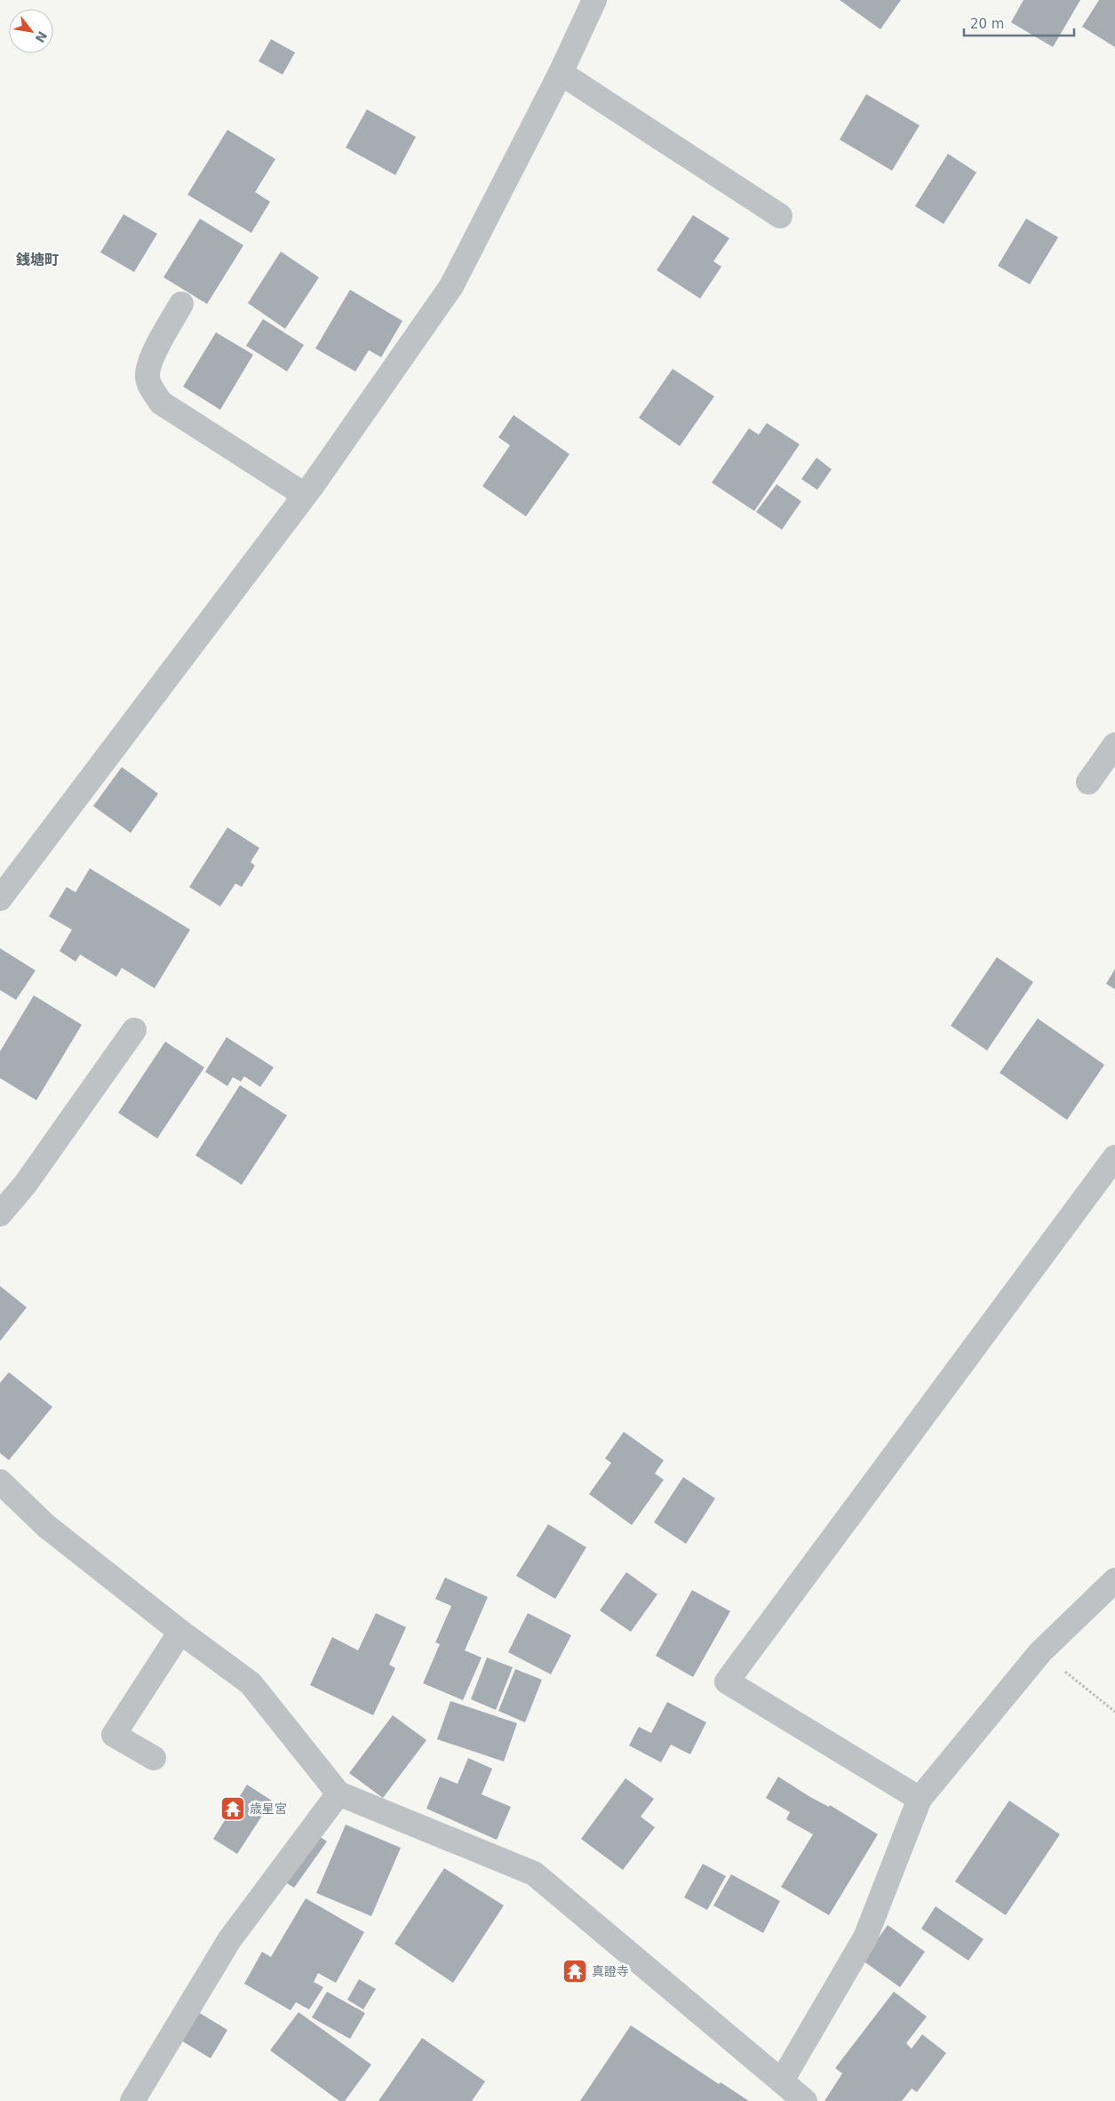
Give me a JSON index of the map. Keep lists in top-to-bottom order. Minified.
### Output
{"districts":["銭塘町"],"places":{"temple":["歳星宮","真證寺"]},"scale_bar":"20 m","north":"bottom right"}
